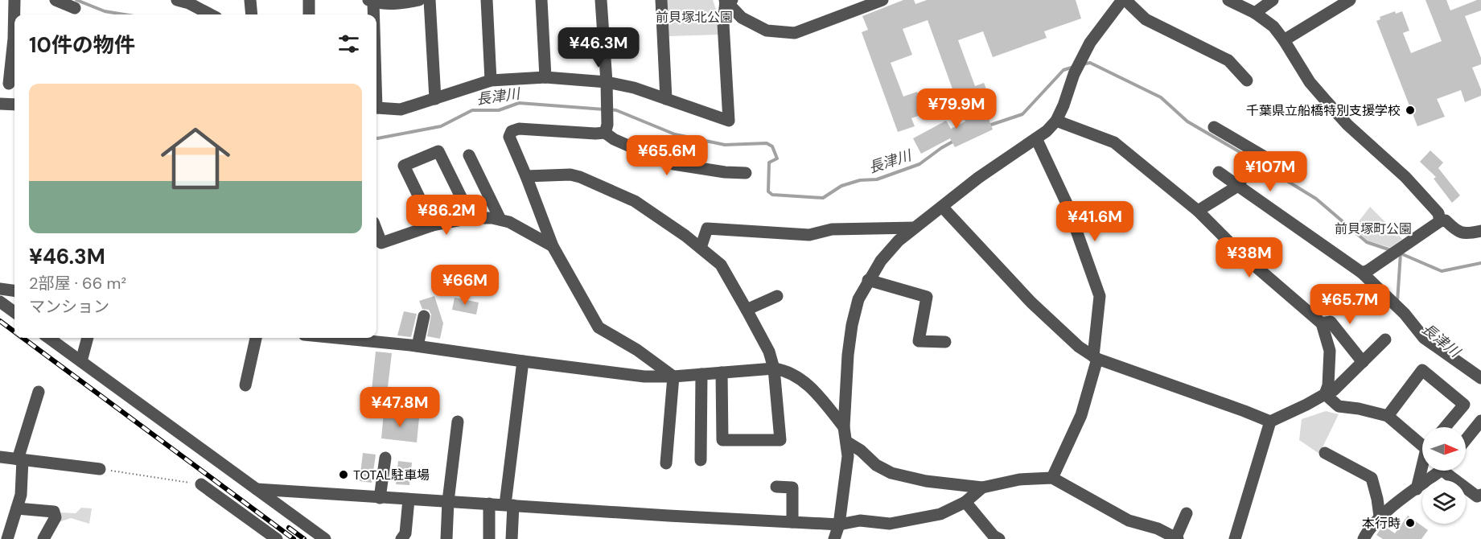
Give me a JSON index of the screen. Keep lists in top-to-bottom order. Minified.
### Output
{"water":["長津川"],"parks":["前貝塚北公園","前貝塚町公園"],"places":["千葉県立船橋特別支援学校","TOTAL駐車場","本行時"],"north":"right","page":{"heading":"10件の物件","price":["¥46.3M","¥79.9M","¥65.6M","¥107M","¥86.2M","¥41.6M","¥38M","¥66M","¥65.7M","¥47.8M"],"list":[{"name":"¥46.3M","note":"2部屋 · 66 m² · マンション"}]}}
